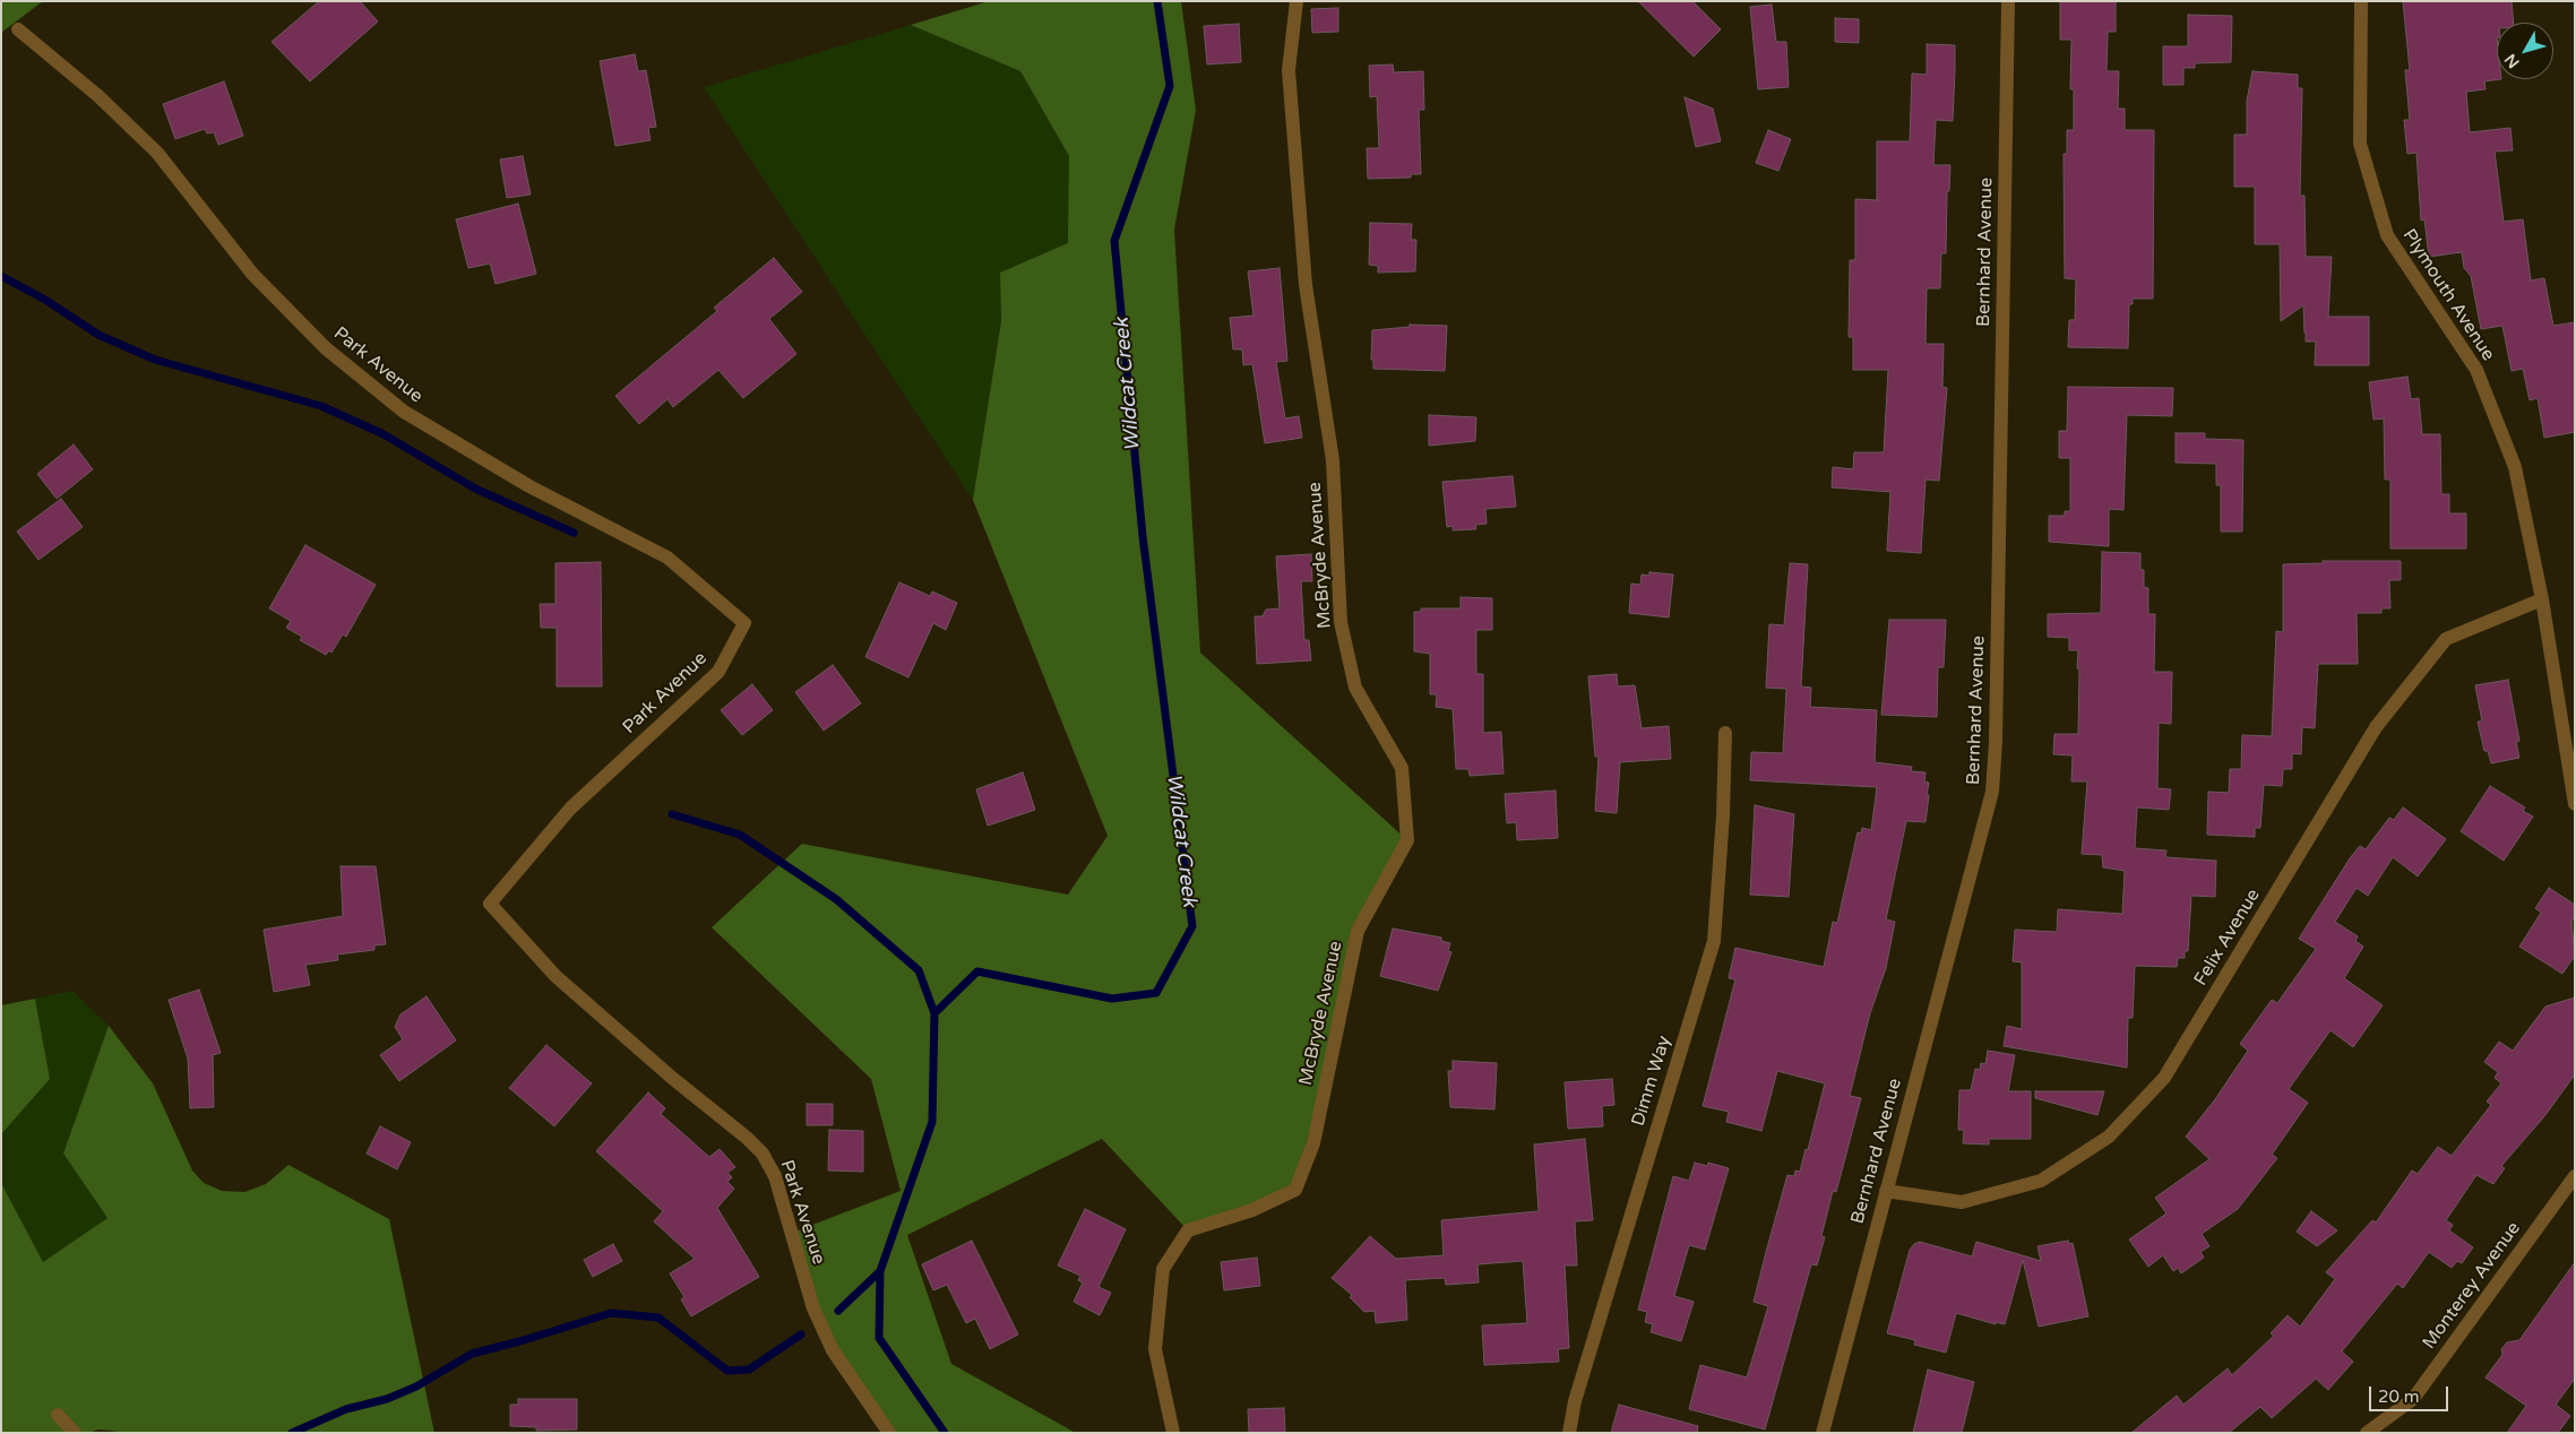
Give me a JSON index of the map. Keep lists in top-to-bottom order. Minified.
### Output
{"streets":{"street":["Bernhard Avenue","Plymouth Avenue","Park Avenue","McBryde Avenue","Felix Avenue","Dimm Way","Monterey Avenue"]},"crossings":[["Bernhard Avenue","Felix Avenue"],["Plymouth Avenue","Felix Avenue"]],"water":["Wildcat Creek"],"scale_bar":"20 m","north":"bottom left"}
